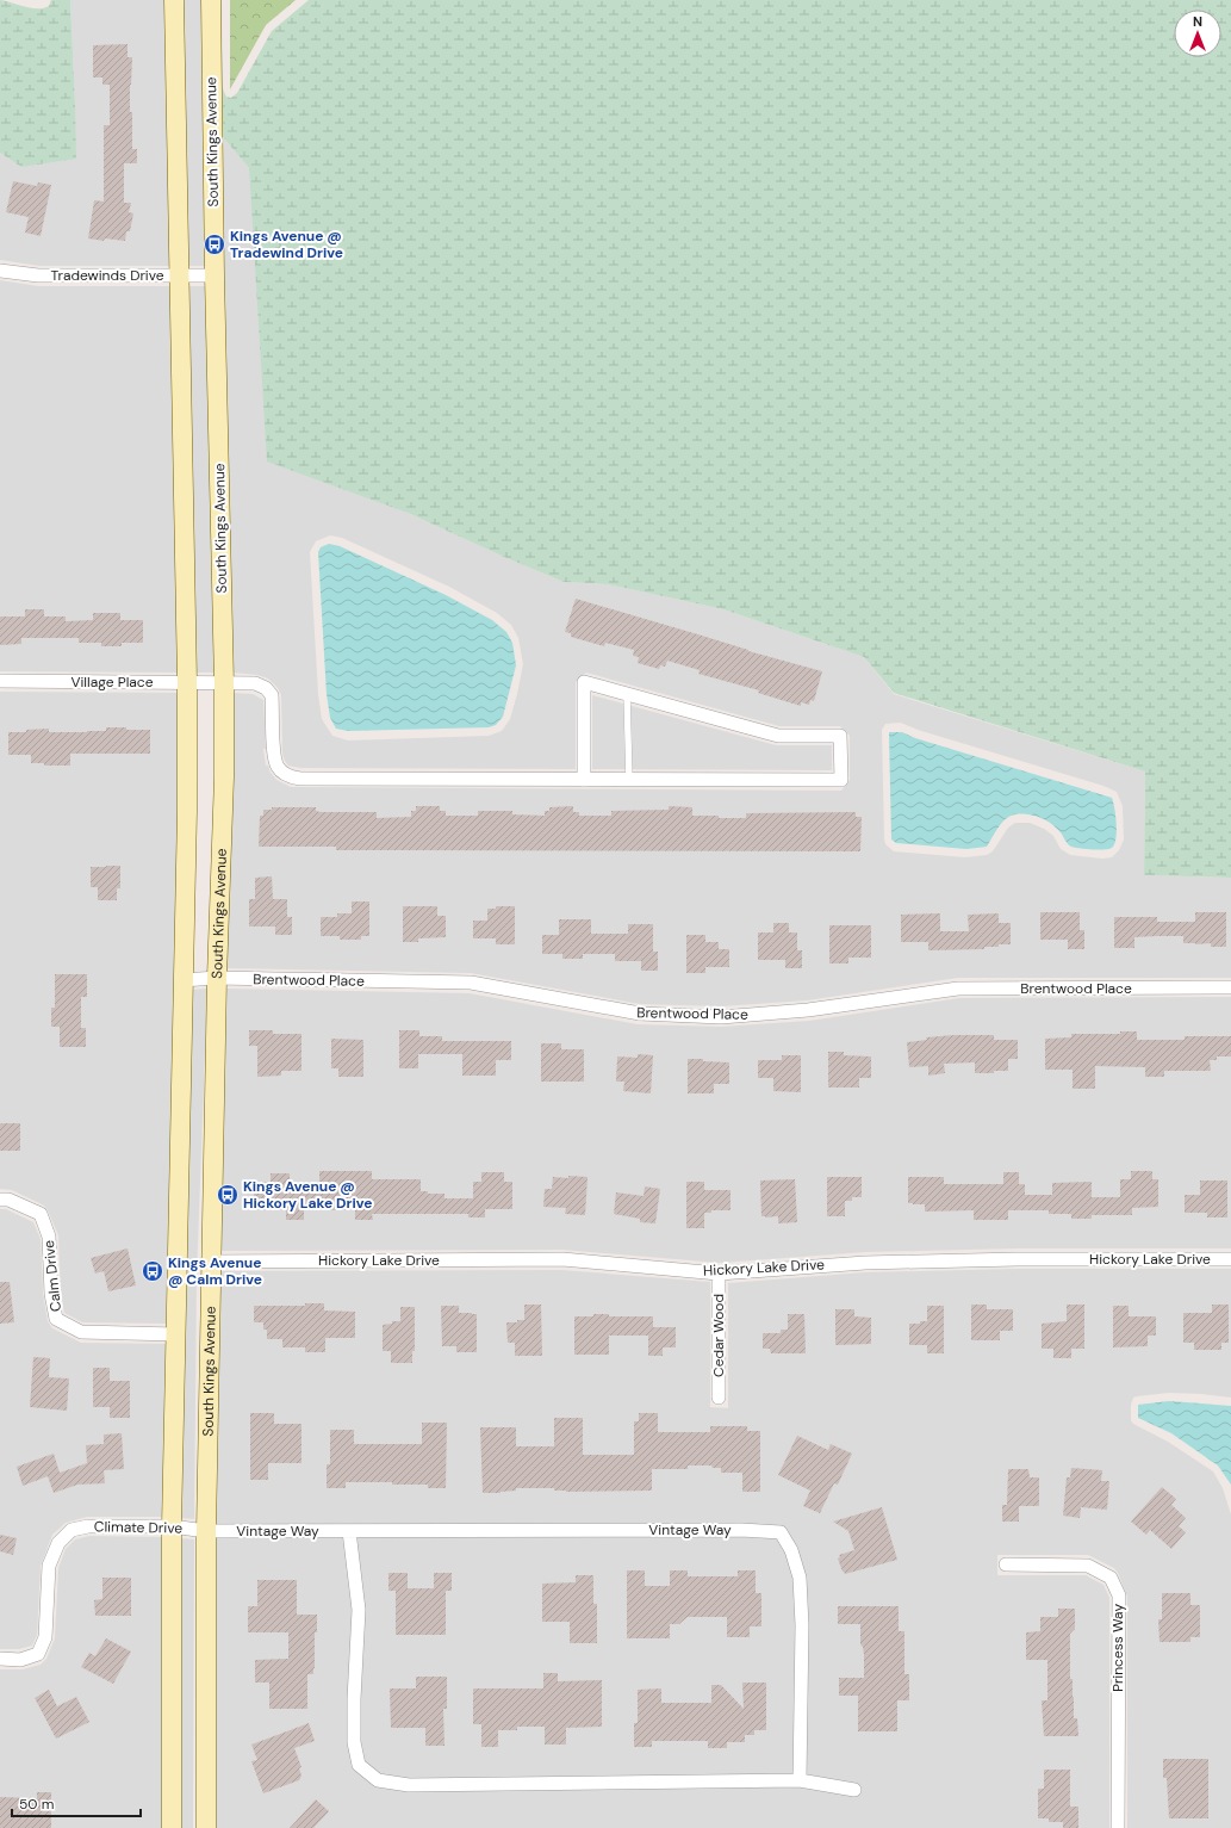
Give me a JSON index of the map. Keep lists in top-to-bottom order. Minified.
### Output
{"streets":{"main road":["South Kings Avenue"],"street":["Tradewinds Drive","Village Place","Brentwood Place","Hickory Lake Drive","Calm Drive","Cedar Wood","Climate Drive","Vintage Way","Princess Way"]},"crossings":[["South Kings Avenue","Tradewinds Drive"],["South Kings Avenue","Village Place"],["South Kings Avenue","Brentwood Place"],["South Kings Avenue","Hickory Lake Drive"],["South Kings Avenue","Climate Drive"],["South Kings Avenue","Vintage Way"],["Hickory Lake Drive","Cedar Wood"],["Climate Drive","Vintage Way"]],"places":{"bus stop":["Kings Avenue @ Tradewind Drive","Kings Avenue @ Hickory Lake Drive","Kings Avenue @ Calm Drive"]},"scale_bar":"50 m","north":"top"}
